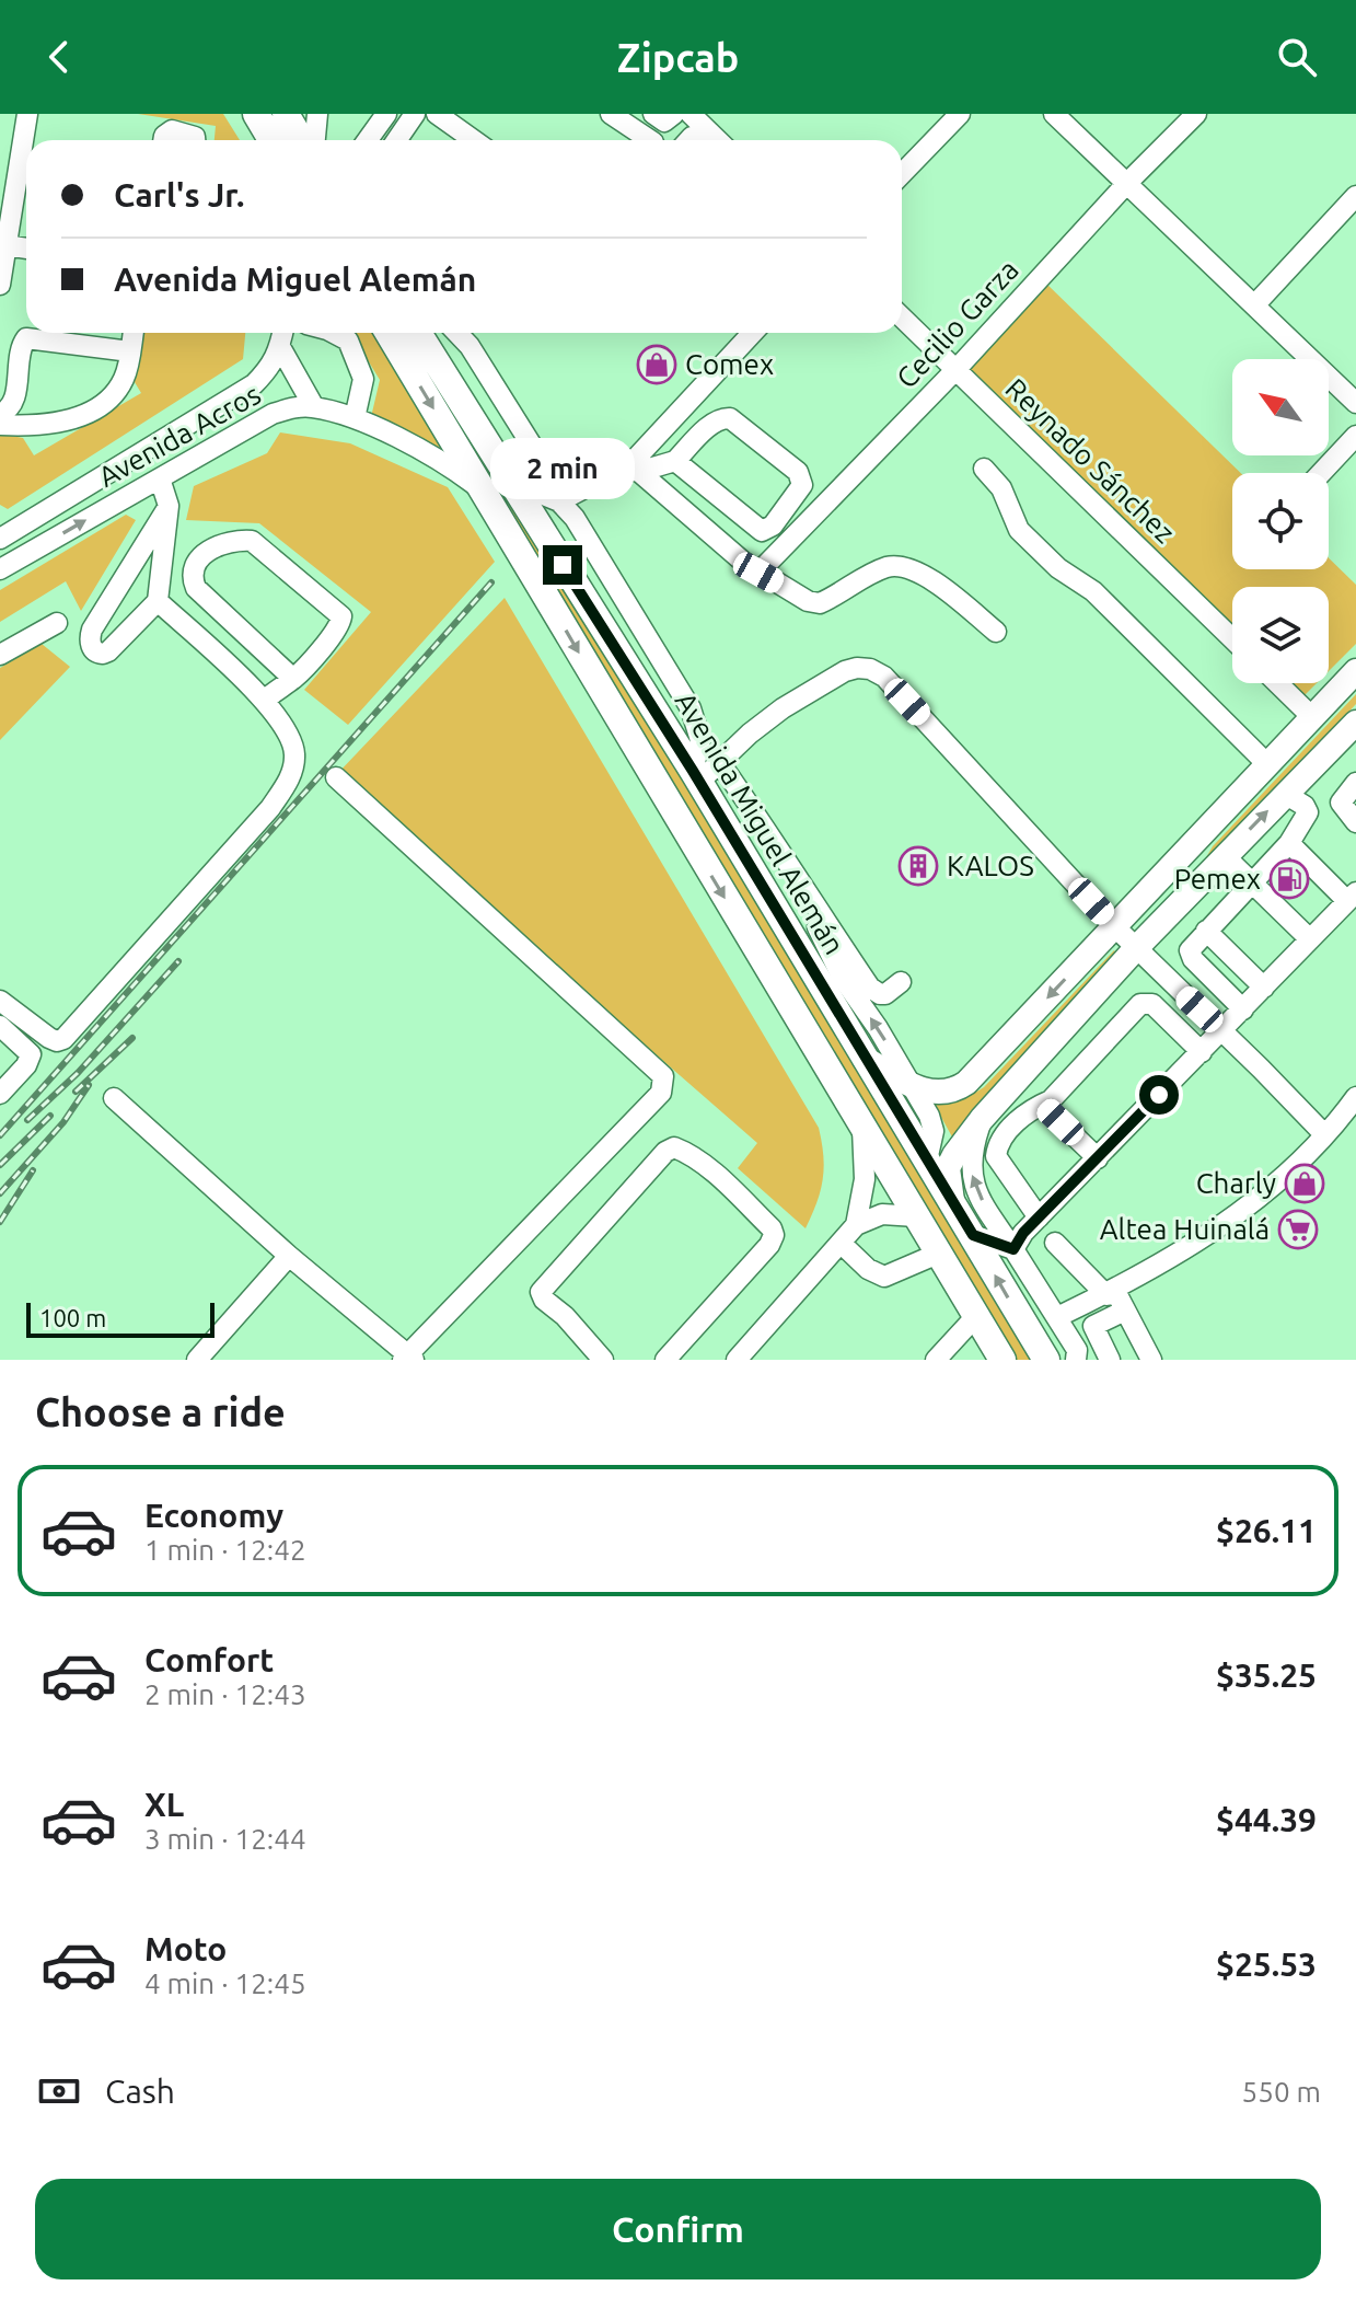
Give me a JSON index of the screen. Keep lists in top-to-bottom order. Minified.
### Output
{"streets":{"highway":["Avenida Miguel Alemán"],"street":["Cecilio Garza","Avenida Acros","Reynado Sánchez"]},"crossings":[["Cecilio Garza","Reynado Sánchez"]],"places":{"shop":["Comex","Charly"],"building":["KALOS"],"fuel station":["Pemex"],"supermarket":["Altea Huinalá"]},"scale_bar":"100 m","north":"top left","page":{"header":"Zipcab","banner":["Carl's Jr.","Avenida Miguel Alemán"],"bubble":"2 min","scale":"100 m","heading":"Choose a ride","list":[{"name":"Economy","note":"1 min · 12:42","value":"$26.11"},{"name":"Comfort","note":"2 min · 12:43","value":"$35.25"},{"name":"XL","note":"3 min · 12:44","value":"$44.39"},{"name":"Moto","note":"4 min · 12:45","value":"$25.53"}],"pay":["Cash","550 m"],"buttons":"Confirm"}}
